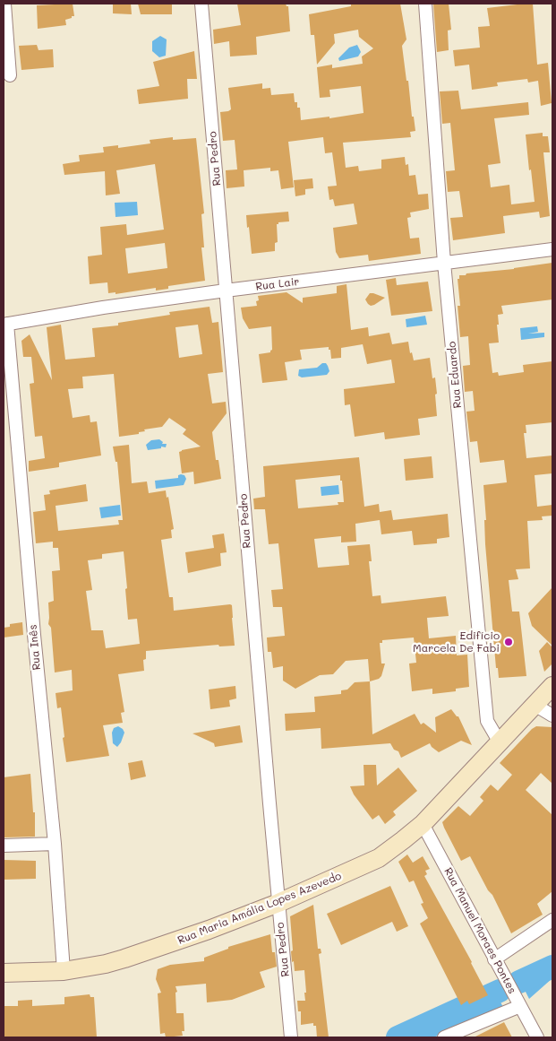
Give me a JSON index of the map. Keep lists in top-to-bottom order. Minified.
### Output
{"streets":{"main road":["Rua Maria Amália Lopes Azevedo"],"street":["Rua Pedro","Rua Lair","Rua Eduardo","Rua Inês","Rua Manuel Moraes Pontes"]},"crossings":[["Rua Pedro","Rua Lair"],["Rua Pedro","Rua Maria Amália Lopes Azevedo"],["Rua Lair","Rua Eduardo"],["Rua Lair","Rua Inês"],["Rua Eduardo","Rua Maria Amália Lopes Azevedo"],["Rua Inês","Rua Maria Amália Lopes Azevedo"],["Rua Maria Amália Lopes Azevedo","Rua Manuel Moraes Pontes"]],"places":["Edifício Marcela De Fabi"]}
